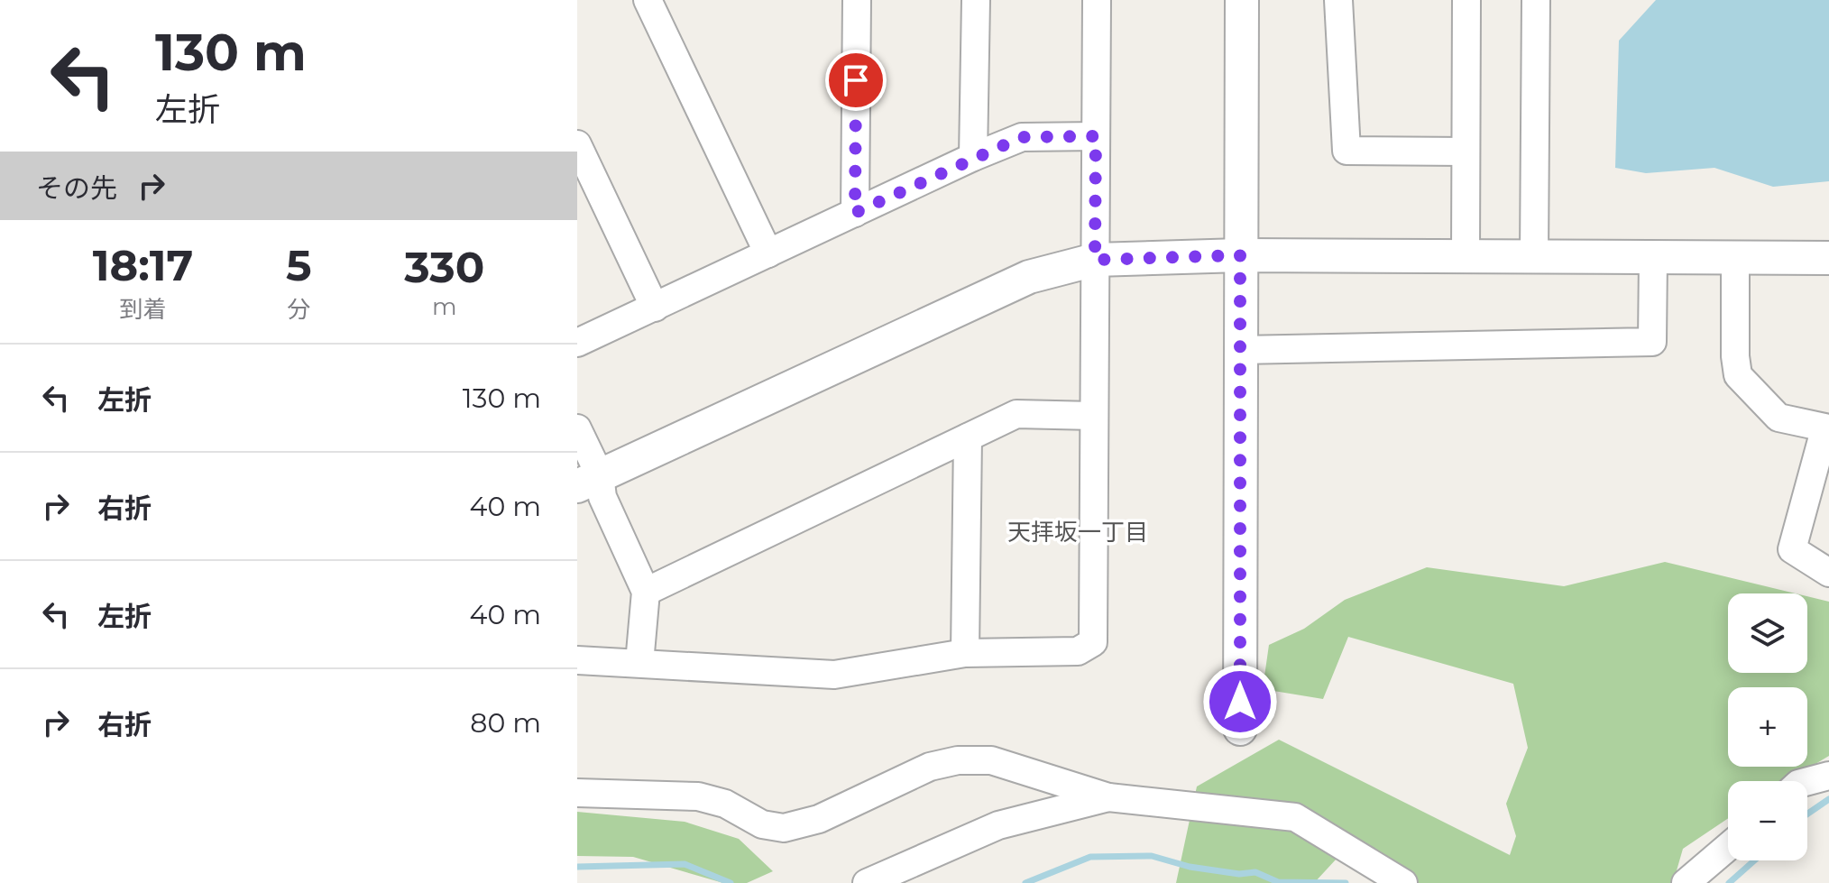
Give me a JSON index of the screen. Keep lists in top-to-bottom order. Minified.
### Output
{"districts":["天拝坂一丁目"],"page":{"turn":["130 m","左折"],"then":"その先","eta":["18:17","到着","5","分","330","m"],"list":[{"name":"左折","value":"130 m"},{"name":"右折","value":"40 m"},{"name":"左折","value":"40 m"},{"name":"右折","value":"80 m"}],"map_buttons":["+","−"]}}
